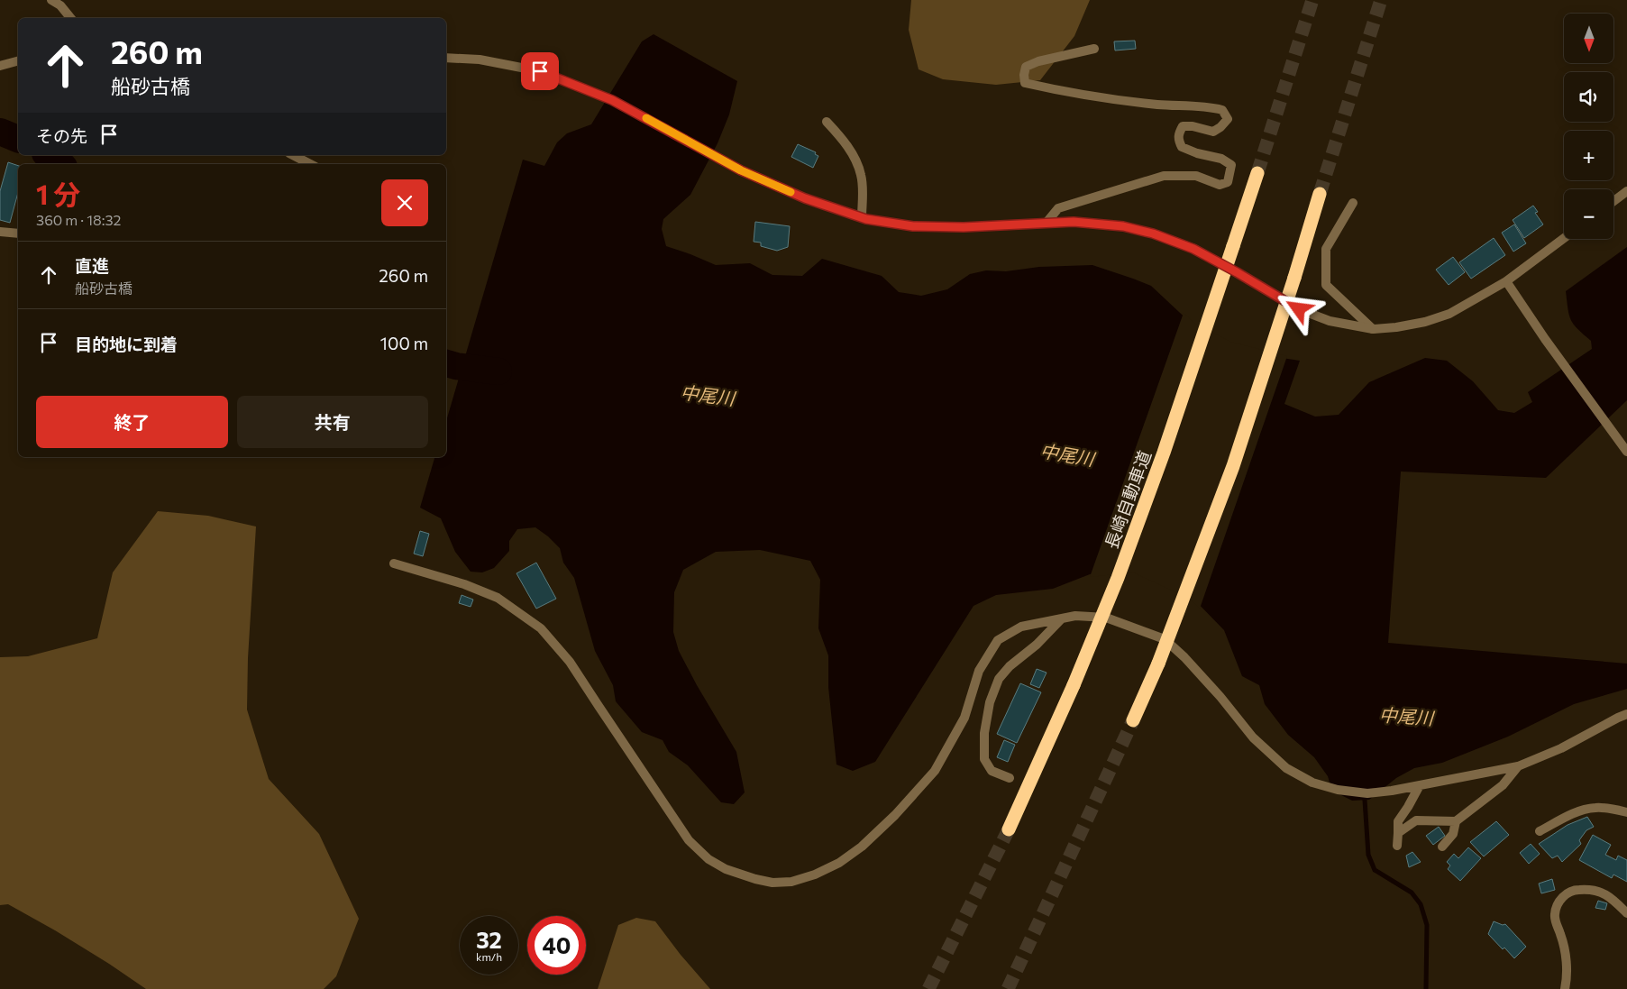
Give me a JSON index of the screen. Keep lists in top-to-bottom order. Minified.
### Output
{"streets":{"highway":["長崎自動車道"]},"water":["中尾川"],"north":"bottom","page":{"map_buttons":["+","−"],"turn":["260 m","船砂古橋"],"then":"その先","heading":["1 分","360 m · 18:32"],"list":[{"name":"直進","note":"船砂古橋","value":"260 m"},{"name":"目的地に到着","value":"100 m"}],"buttons":["終了","共有"],"speed":"32 km/h","limit":"40"}}
